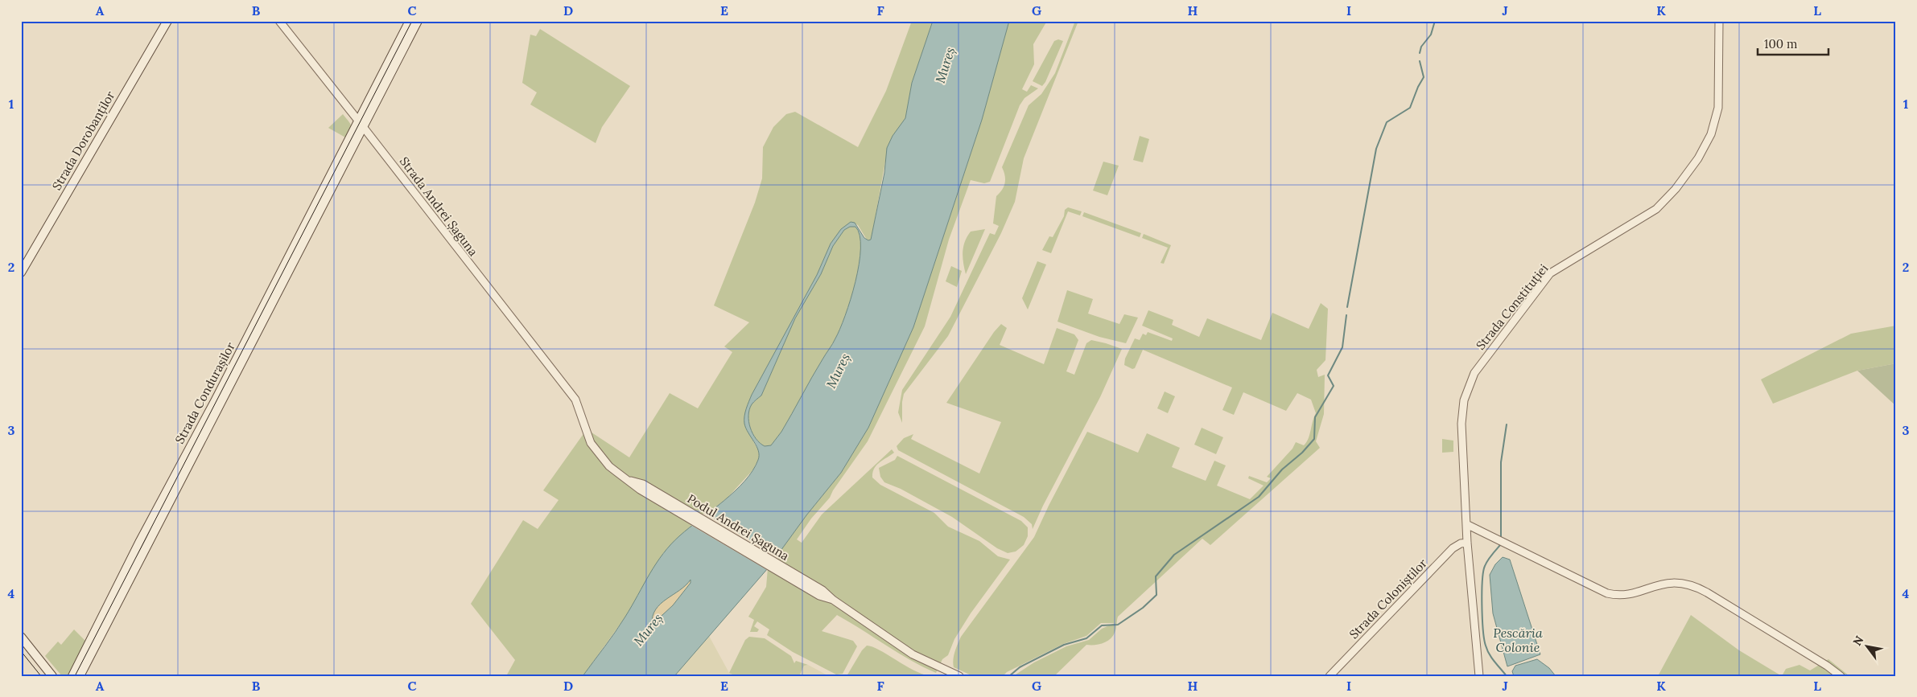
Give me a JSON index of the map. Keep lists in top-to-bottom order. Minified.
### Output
{"streets":{"main road":["Strada Dorobanților","Strada Condurașilor"],"street":["Strada Andrei Șaguna","Strada Constituției","Podul Andrei Șaguna","Strada Coloniștilor"]},"crossings":[["Strada Andrei Șaguna","Strada Condurașilor"],["Strada Andrei Șaguna","Podul Andrei Șaguna"],["Strada Constituției","Strada Coloniștilor"]],"water":["Mureș","Pescăria Colonie"],"scale_bar":"100 m","north":"top left","grid":{"columns":["A","B","C","D","E","F","G","H","I","J","K","L"],"rows":["1","2","3","4"]}}
